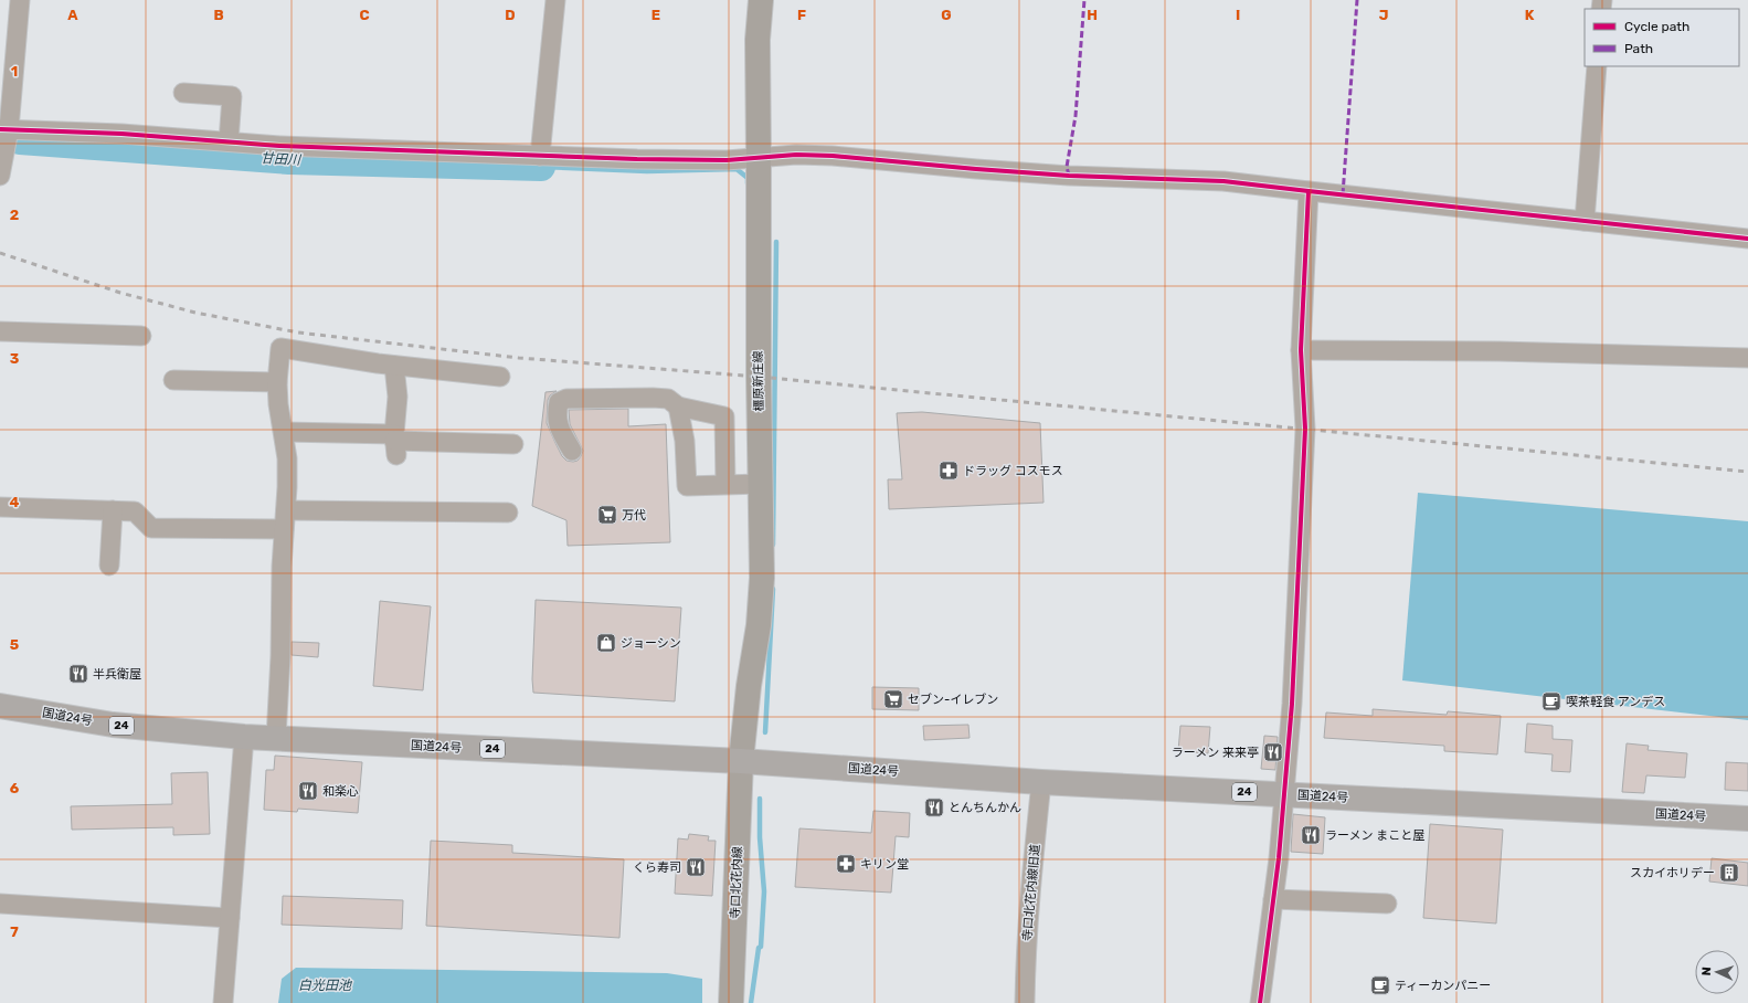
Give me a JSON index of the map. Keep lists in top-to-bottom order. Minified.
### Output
{"streets":{"highway":["国道24号","24"],"main road":["橿原新庄線","寺口北花内線"],"street":["寺口北花内線旧道"]},"crossings":[["橿原新庄線","国道24号"],["橿原新庄線","寺口北花内線"],["国道24号","寺口北花内線"],["国道24号","寺口北花内線旧道"]],"water":["甘田川","白光田池"],"places":{"pharmacy":["ドラッグ コスモス","キリン堂"],"supermarket":["万代","セブン-イレブン"],"shop":["ジョーシン"],"restaurant":["半兵衛屋","ラーメン 来来亭","和楽心","とんちんかん","ラーメン まこと屋","くら寿司"],"cafe":["喫茶軽食 アンデス","ティーカンパニー"],"building":["スカイホリデー"]},"legend":["Cycle path","Path"],"north":"left","grid":{"columns":["A","B","C","D","E","F","G","H","I","J","K"],"rows":["1","2","3","4","5","6","7"]}}
